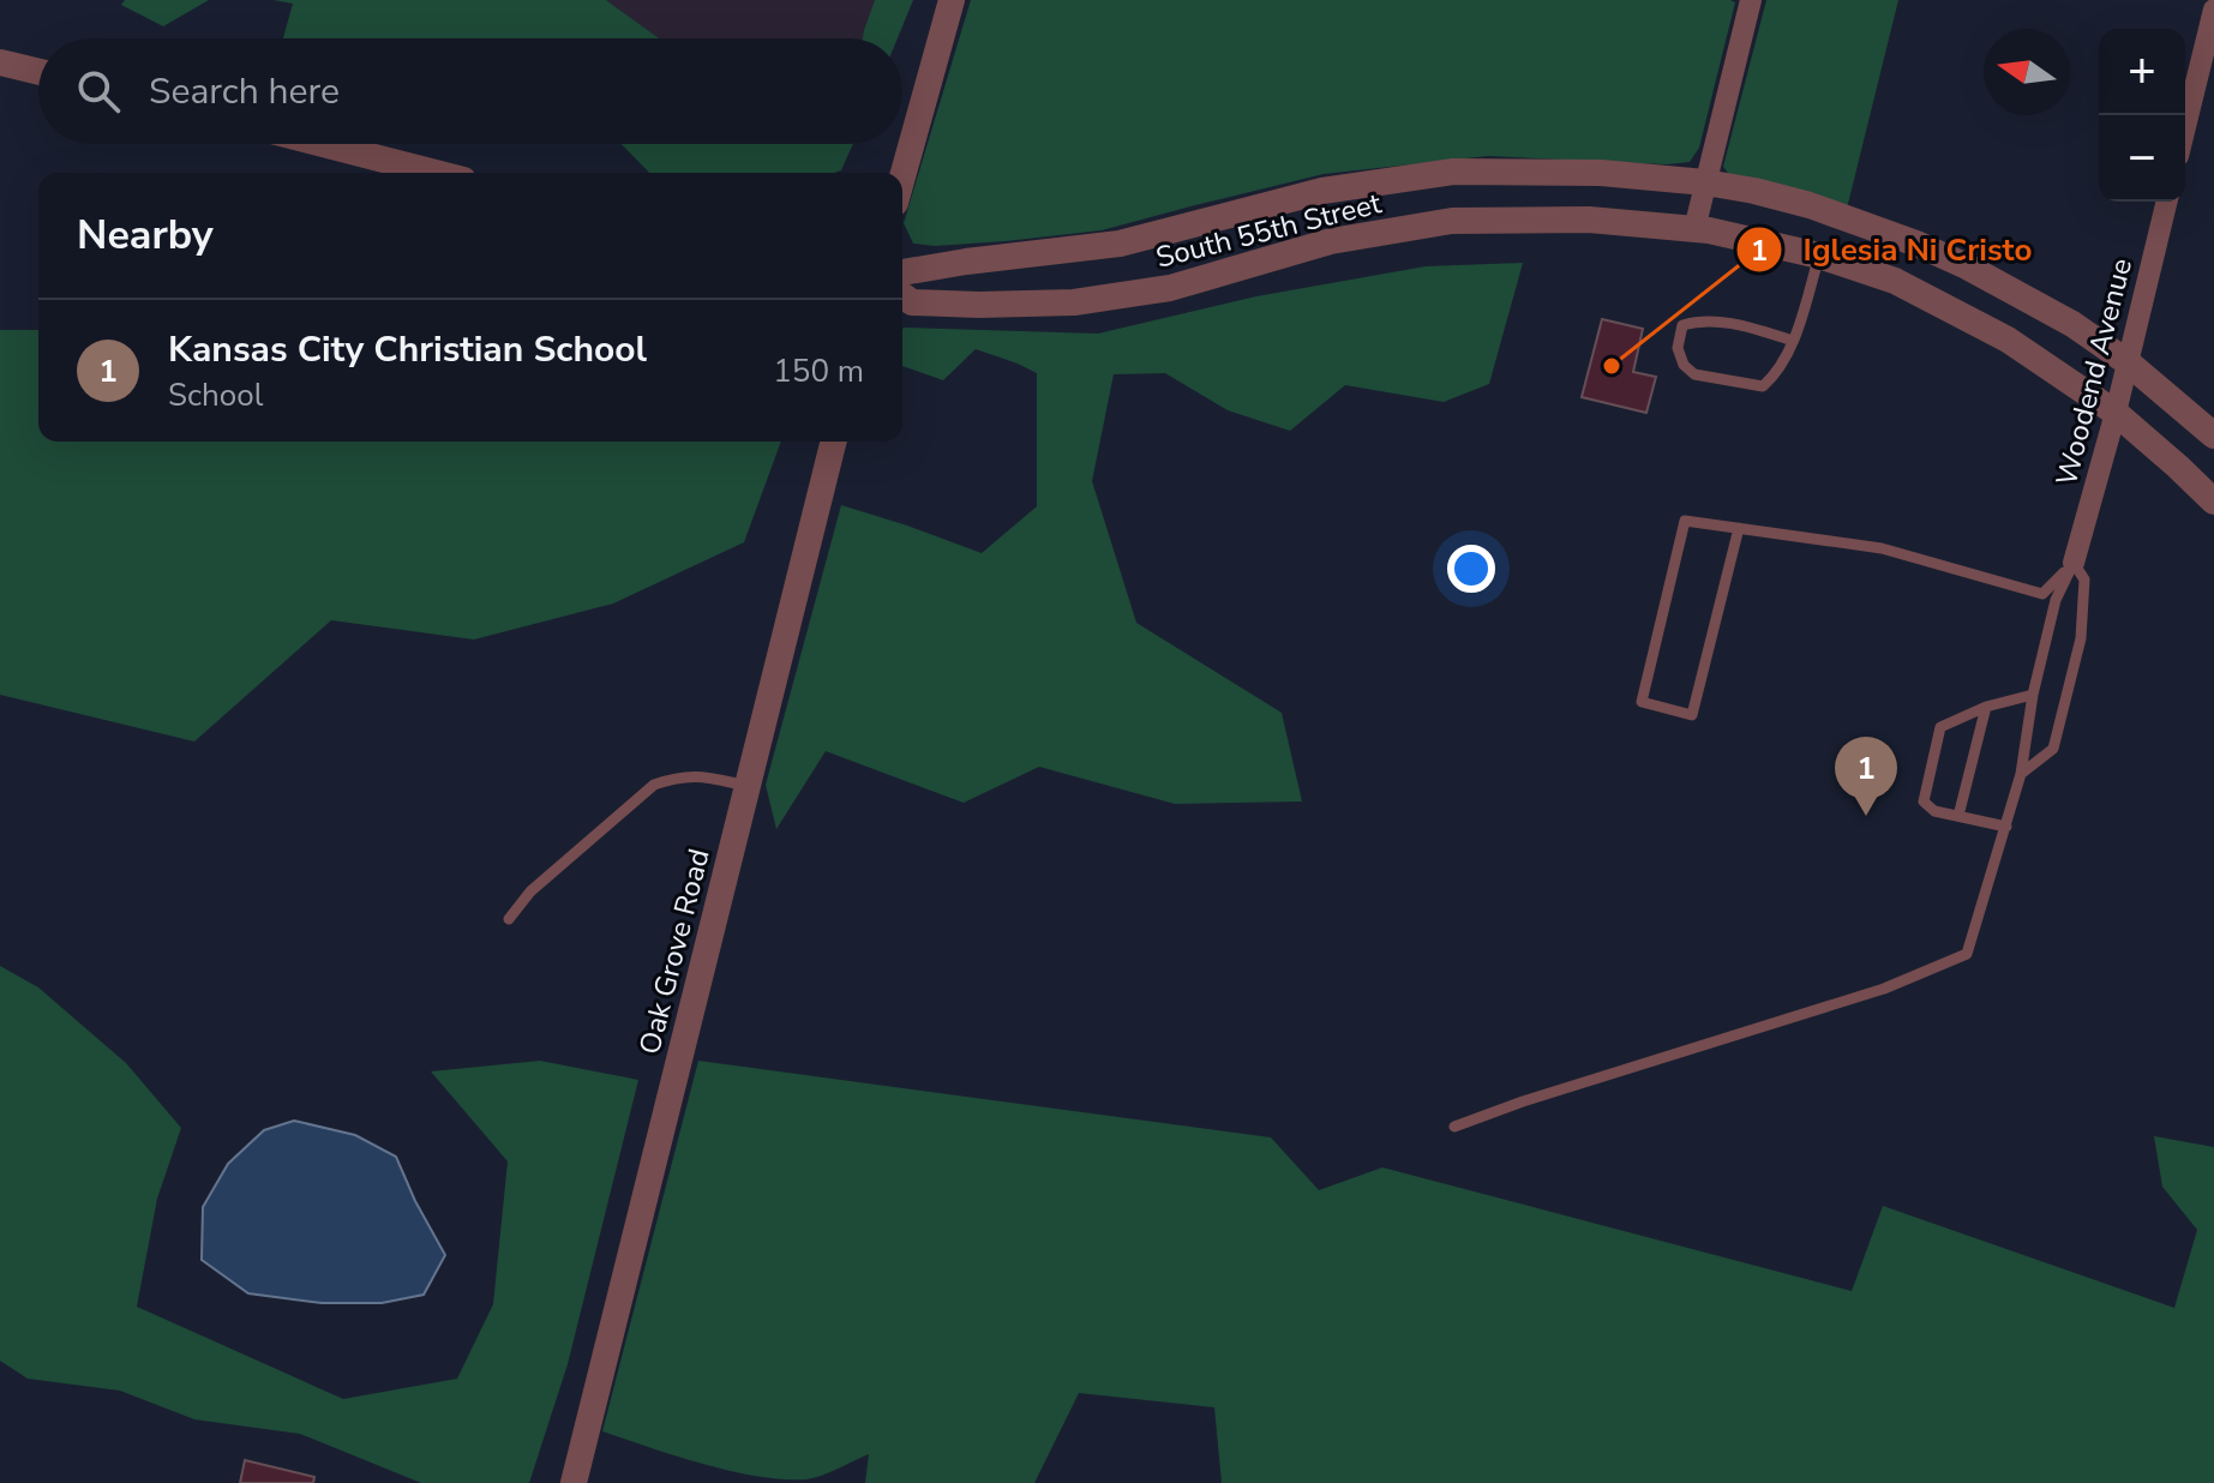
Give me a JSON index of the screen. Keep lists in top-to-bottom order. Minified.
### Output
{"streets":{"street":["South 55th Street","Woodend Avenue","Oak Grove Road"]},"crossings":[["South 55th Street","Woodend Avenue"]],"places":["Iglesia Ni Cristo"],"north":"left","page":{"map_buttons":["+","−"],"search":"Search here","heading":"Nearby","list":[{"mark":"1","name":"Kansas City Christian School","note":"School","value":"150 m"}],"pins":"1"}}
